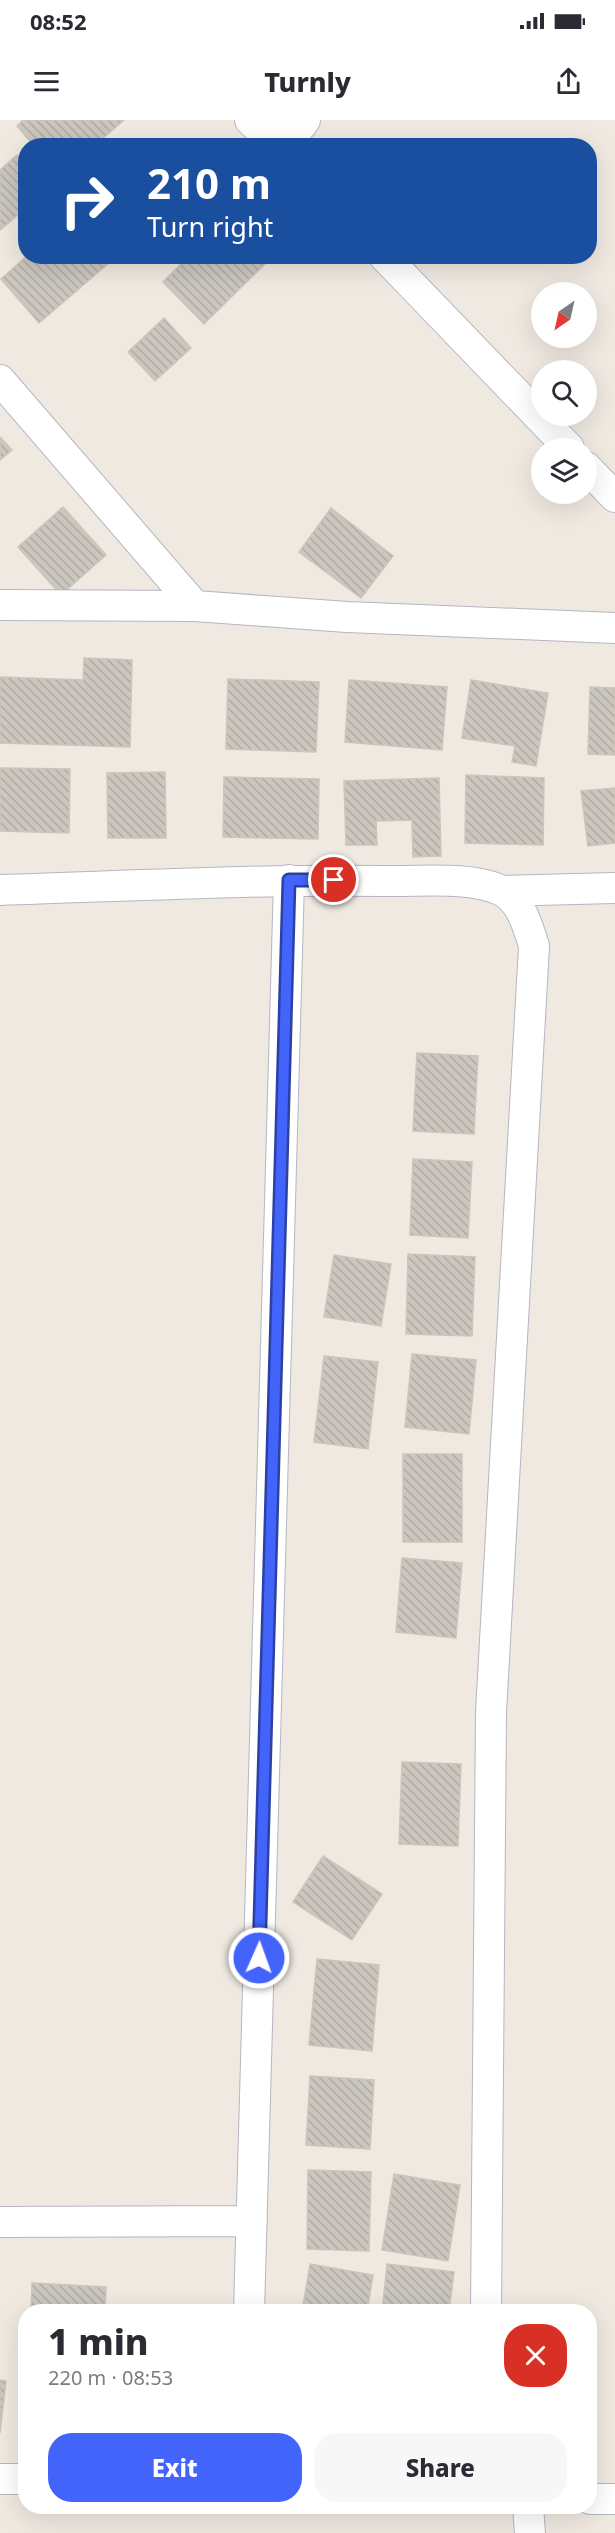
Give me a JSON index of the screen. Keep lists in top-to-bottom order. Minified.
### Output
{"north":"bottom left","page":{"status":"08:52","header":"Turnly","turn":["210 m","Turn right"],"heading":["1 min","220 m · 08:53"],"buttons":["Exit","Share"]}}
